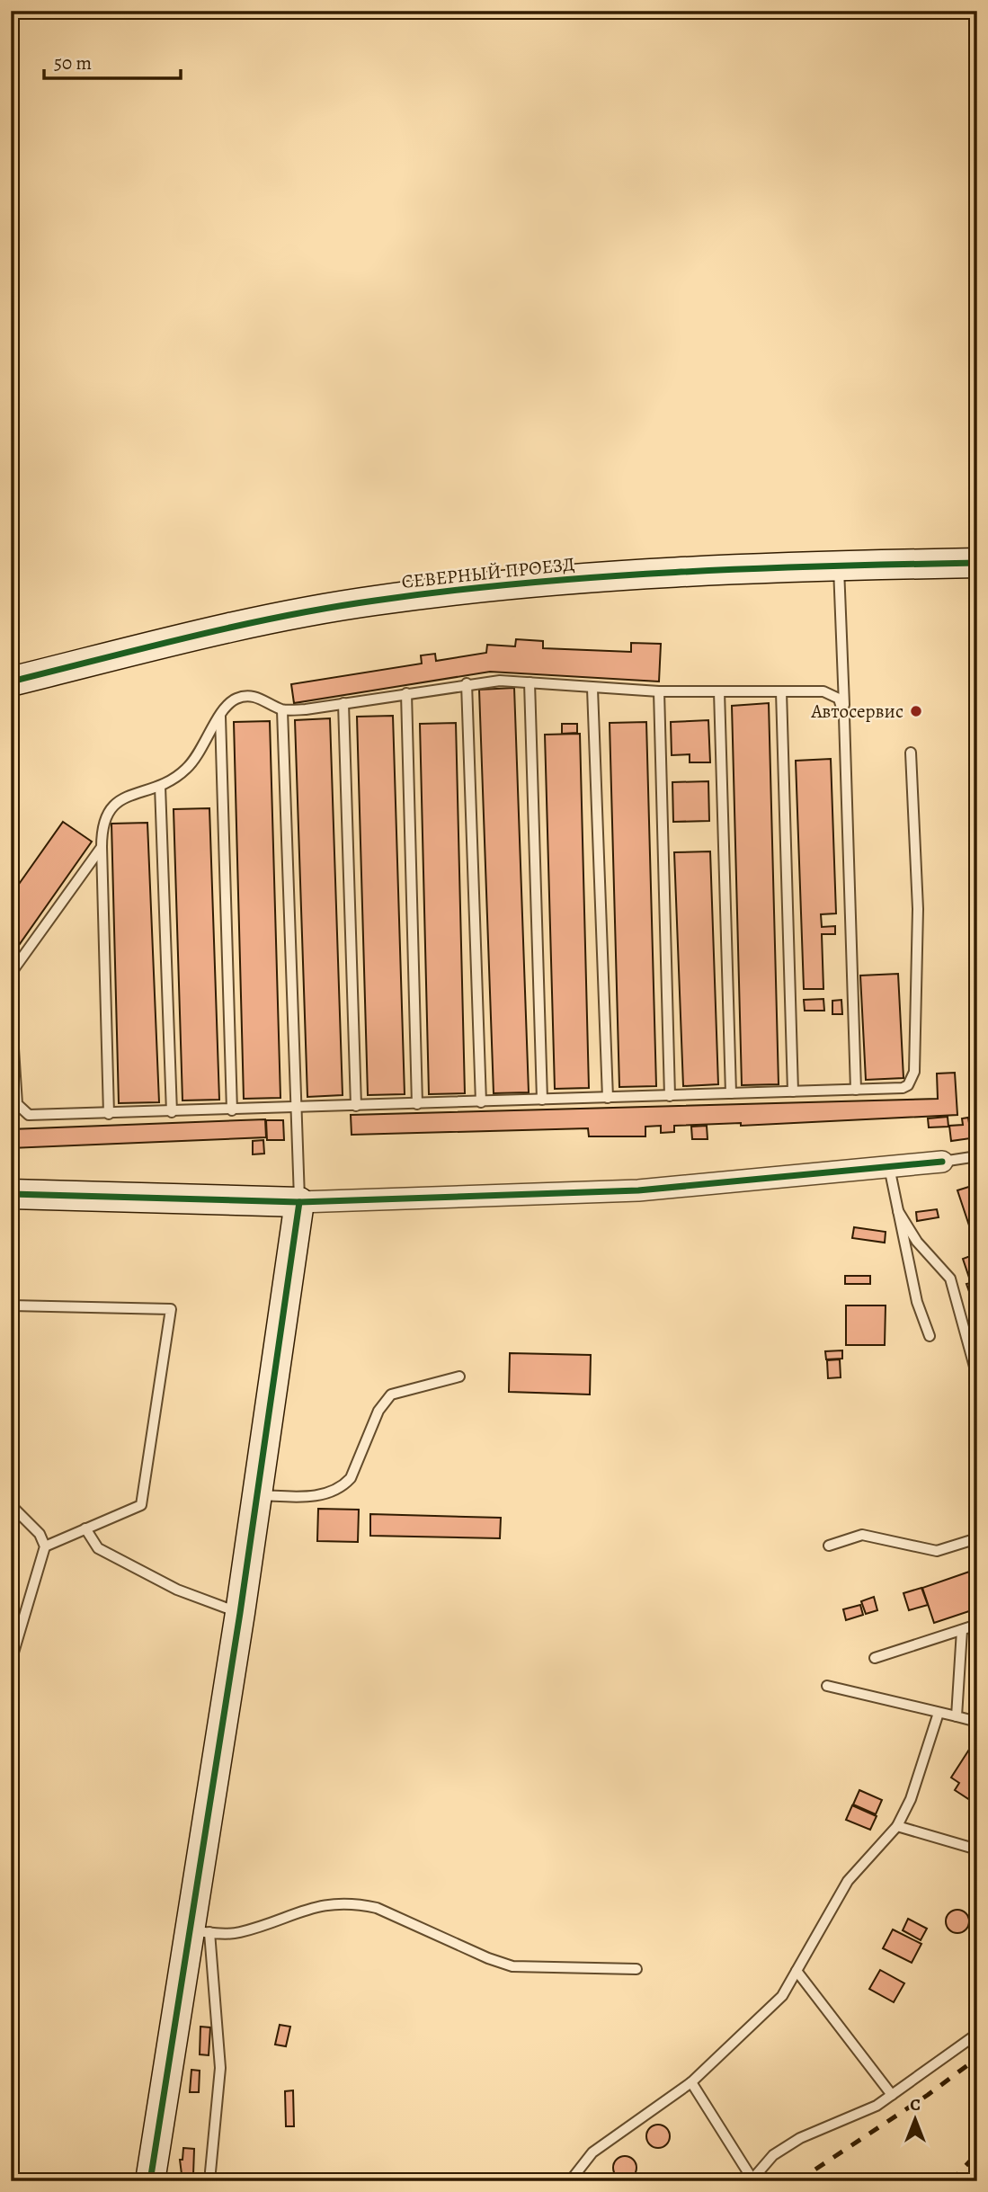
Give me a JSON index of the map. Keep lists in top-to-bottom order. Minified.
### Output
{"streets":{"street":["СЕВЕРНЫЙ ПРОЕЗД"]},"places":["Автосервис"],"scale_bar":"50 m","north":"top"}
